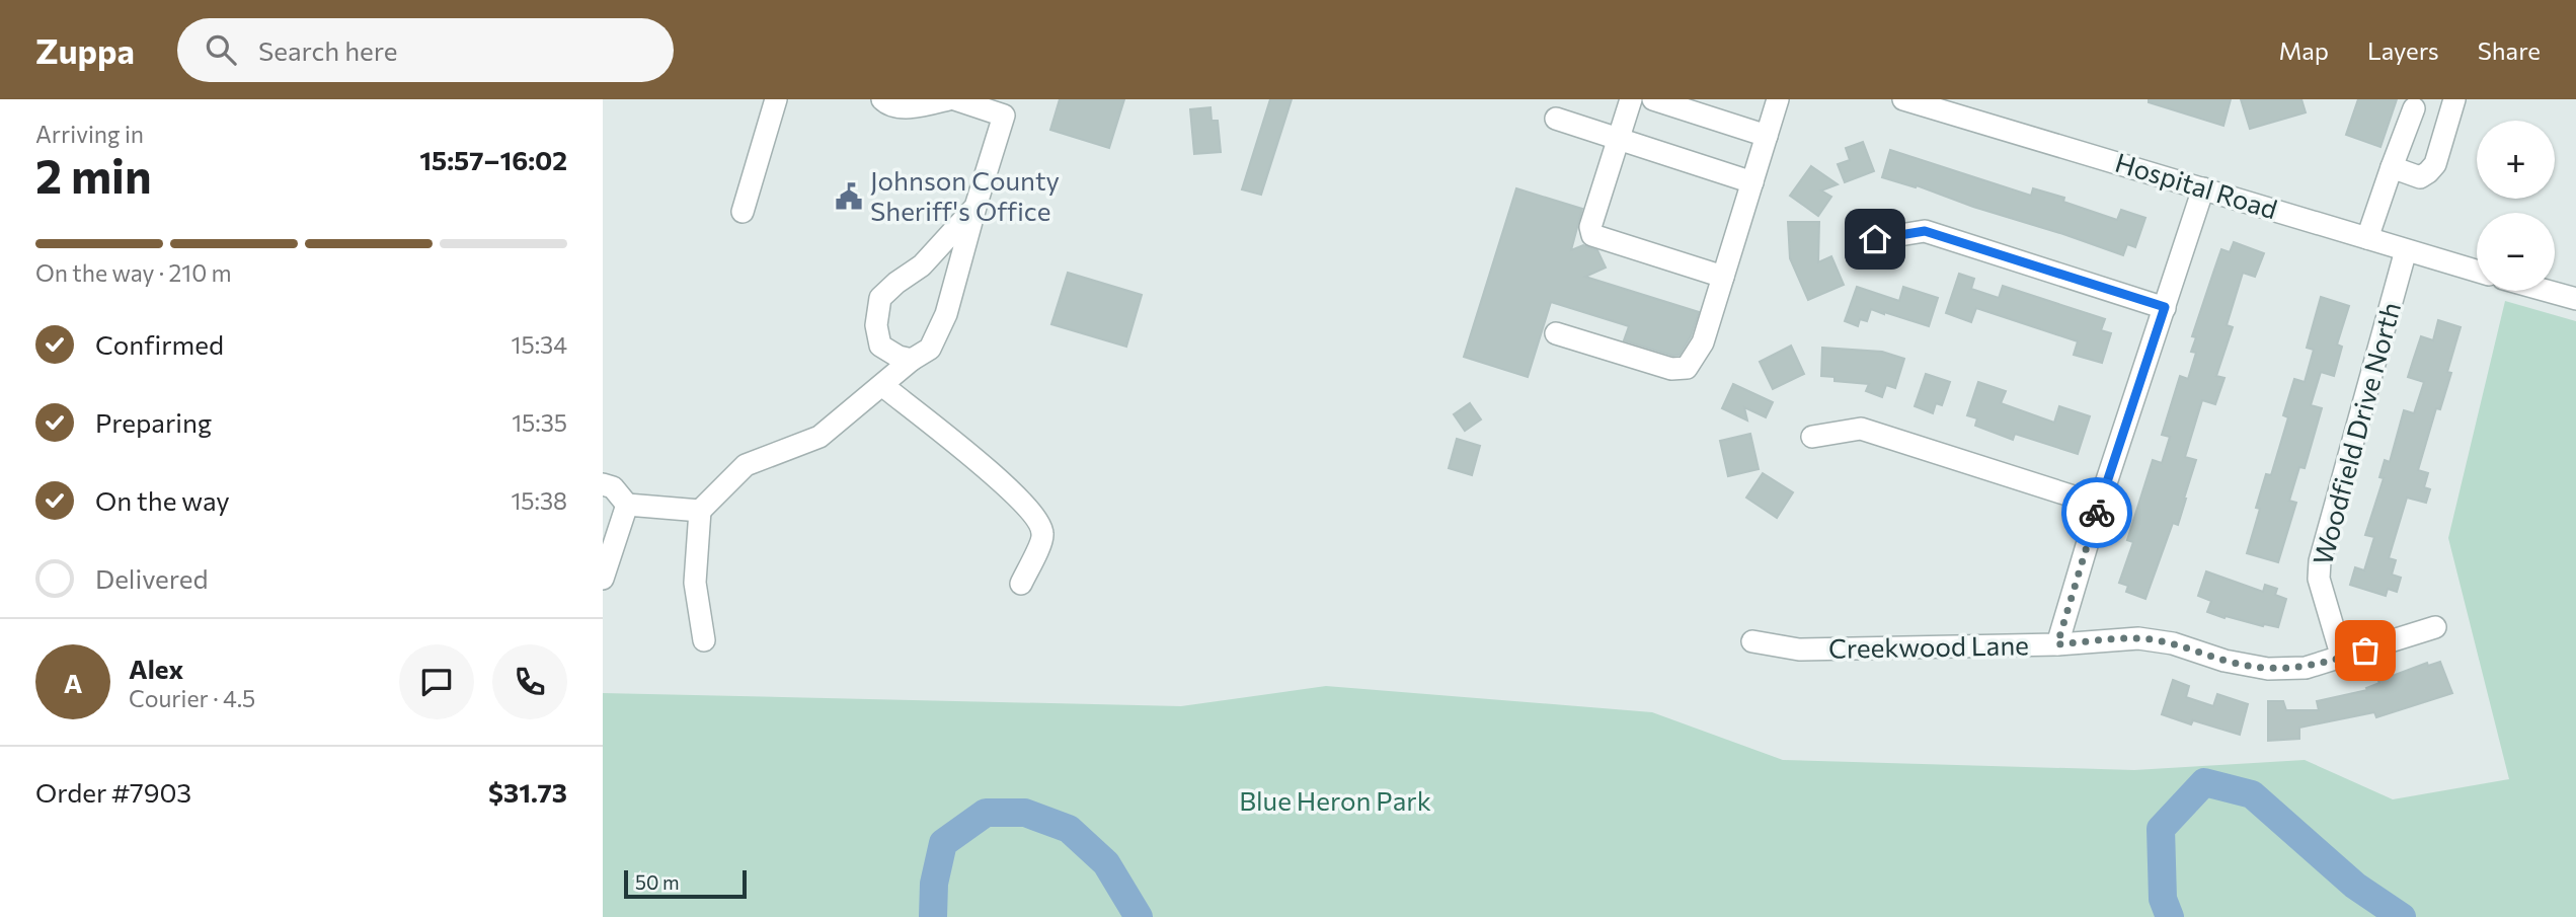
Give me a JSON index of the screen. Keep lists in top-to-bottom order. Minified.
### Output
{"streets":{"street":["Hospital Road","Woodfield Drive North","Creekwood Lane"]},"crossings":[["Hospital Road","Woodfield Drive North"],["Woodfield Drive North","Creekwood Lane"]],"parks":["Blue Heron Park"],"places":{"public building":["Johnson County Sheriff's Office"]},"scale_bar":"50 m","page":{"header":"Zuppa","search":"Search here","nav":["Map","Layers","Share"],"heading":["2 min","Arriving in","15:57–16:02"],"panel":["Alex","Courier · 4.5","Order #7903","$31.73"],"map_buttons":["+","−"],"bar":"On the way · 210 m","list":[["Confirmed","15:34"],["Preparing","15:35"],["On the way","15:38"],"Delivered"],"round":"A","scale":"50 m"}}
